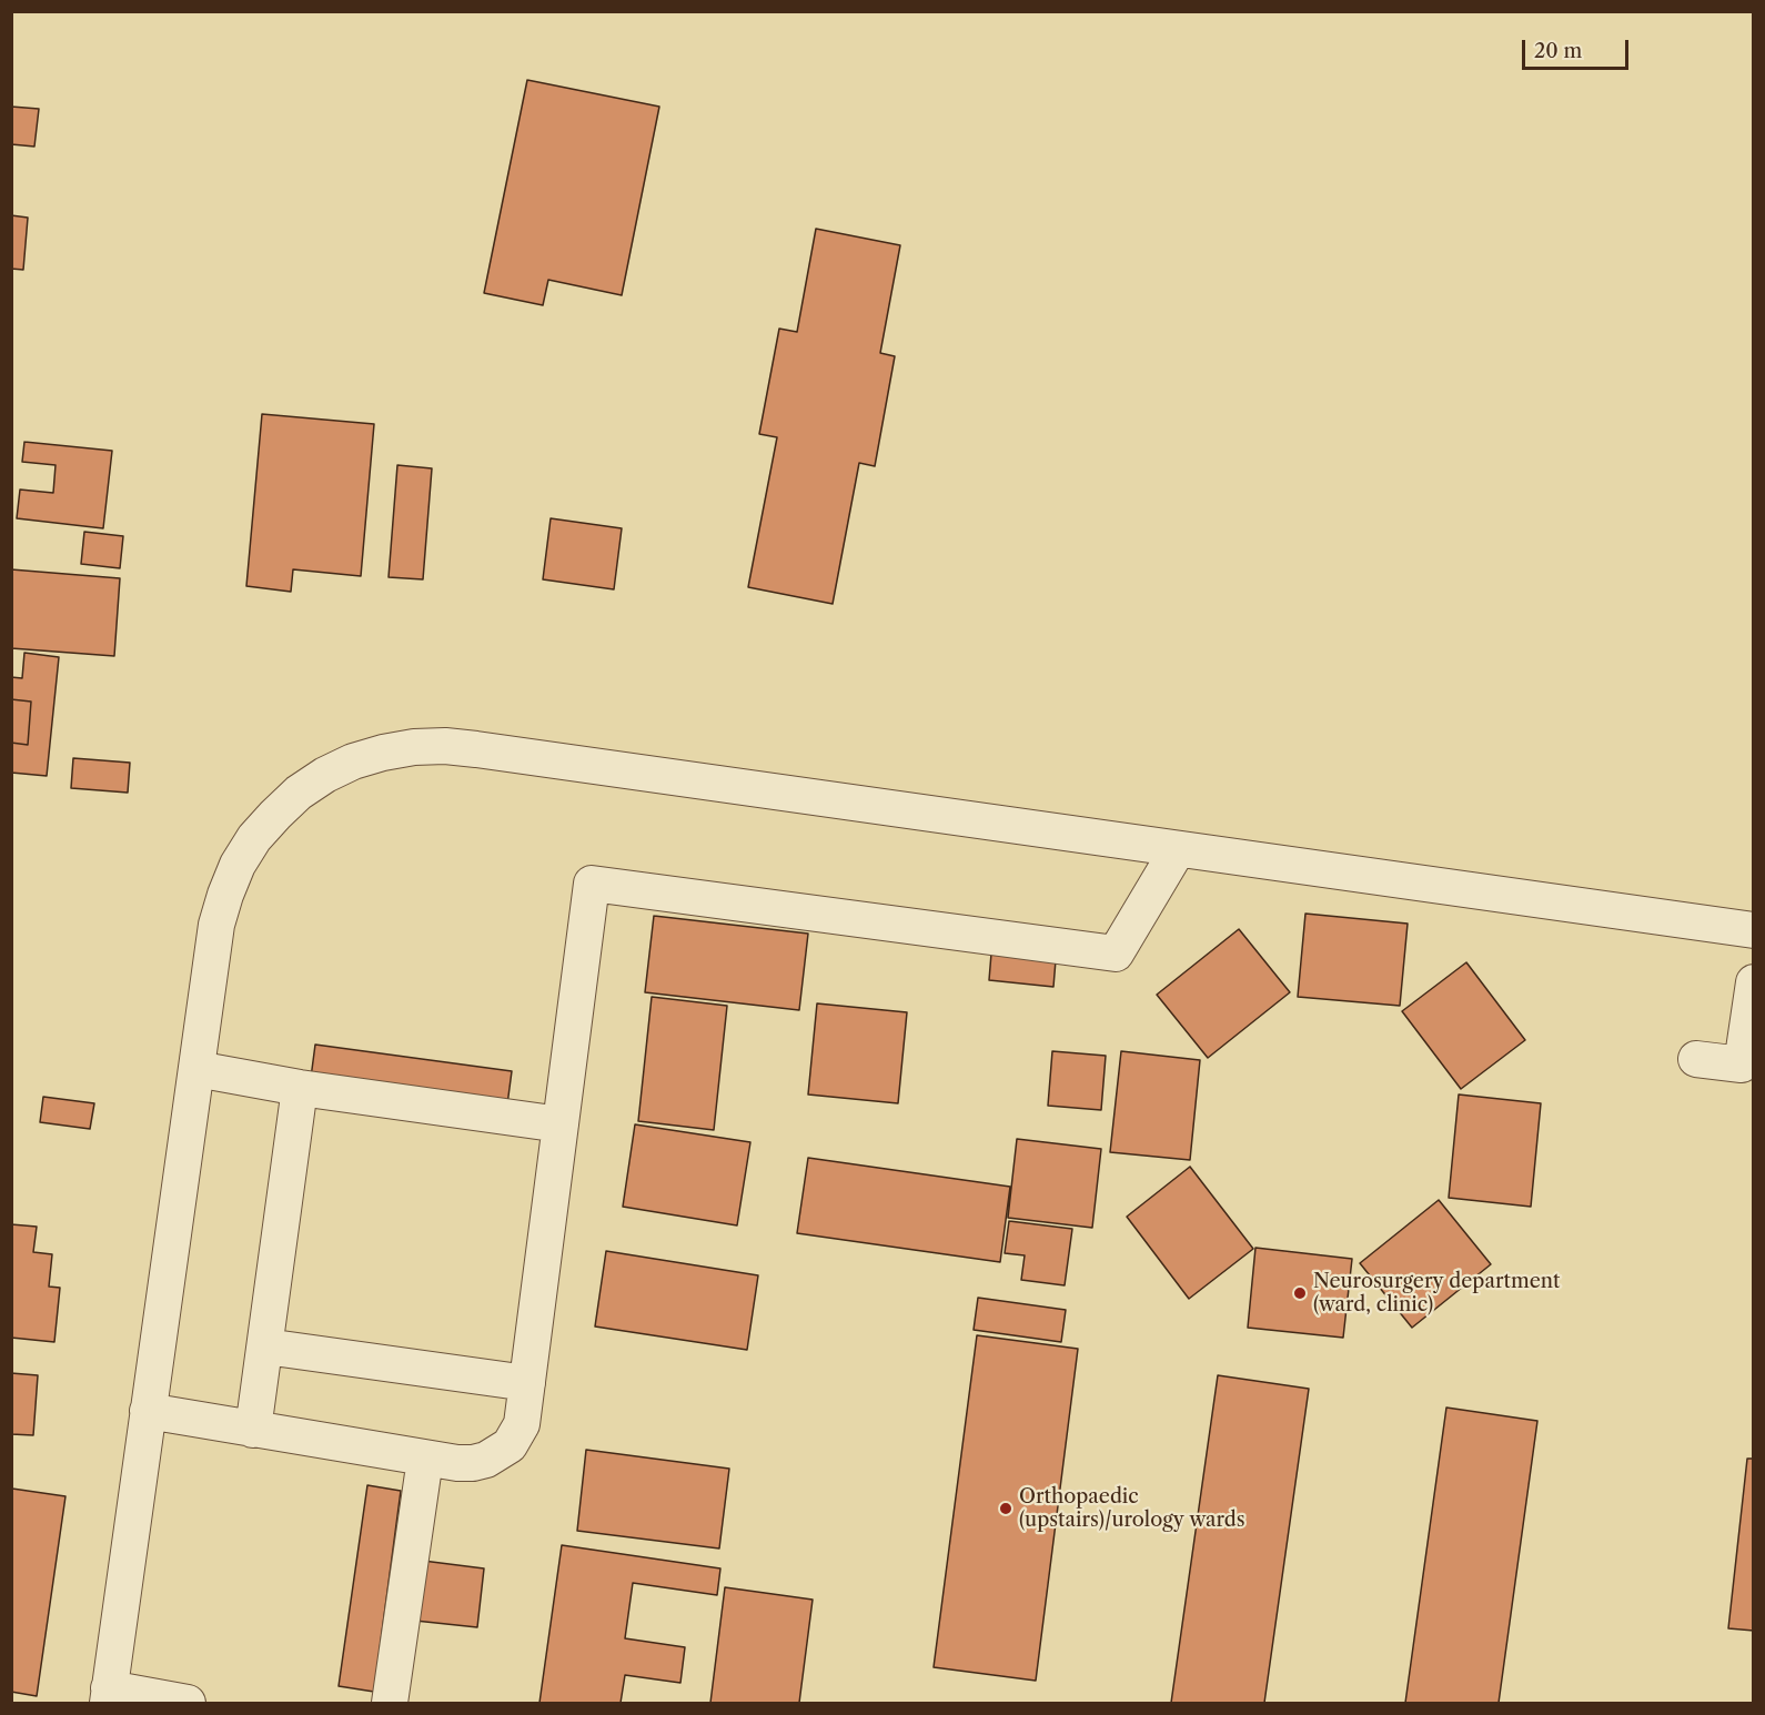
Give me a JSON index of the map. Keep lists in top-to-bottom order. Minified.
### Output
{"places":["Neurosurgery department (ward, clinic)","Orthopaedic (upstairs)/urology wards"],"scale_bar":"20 m"}
